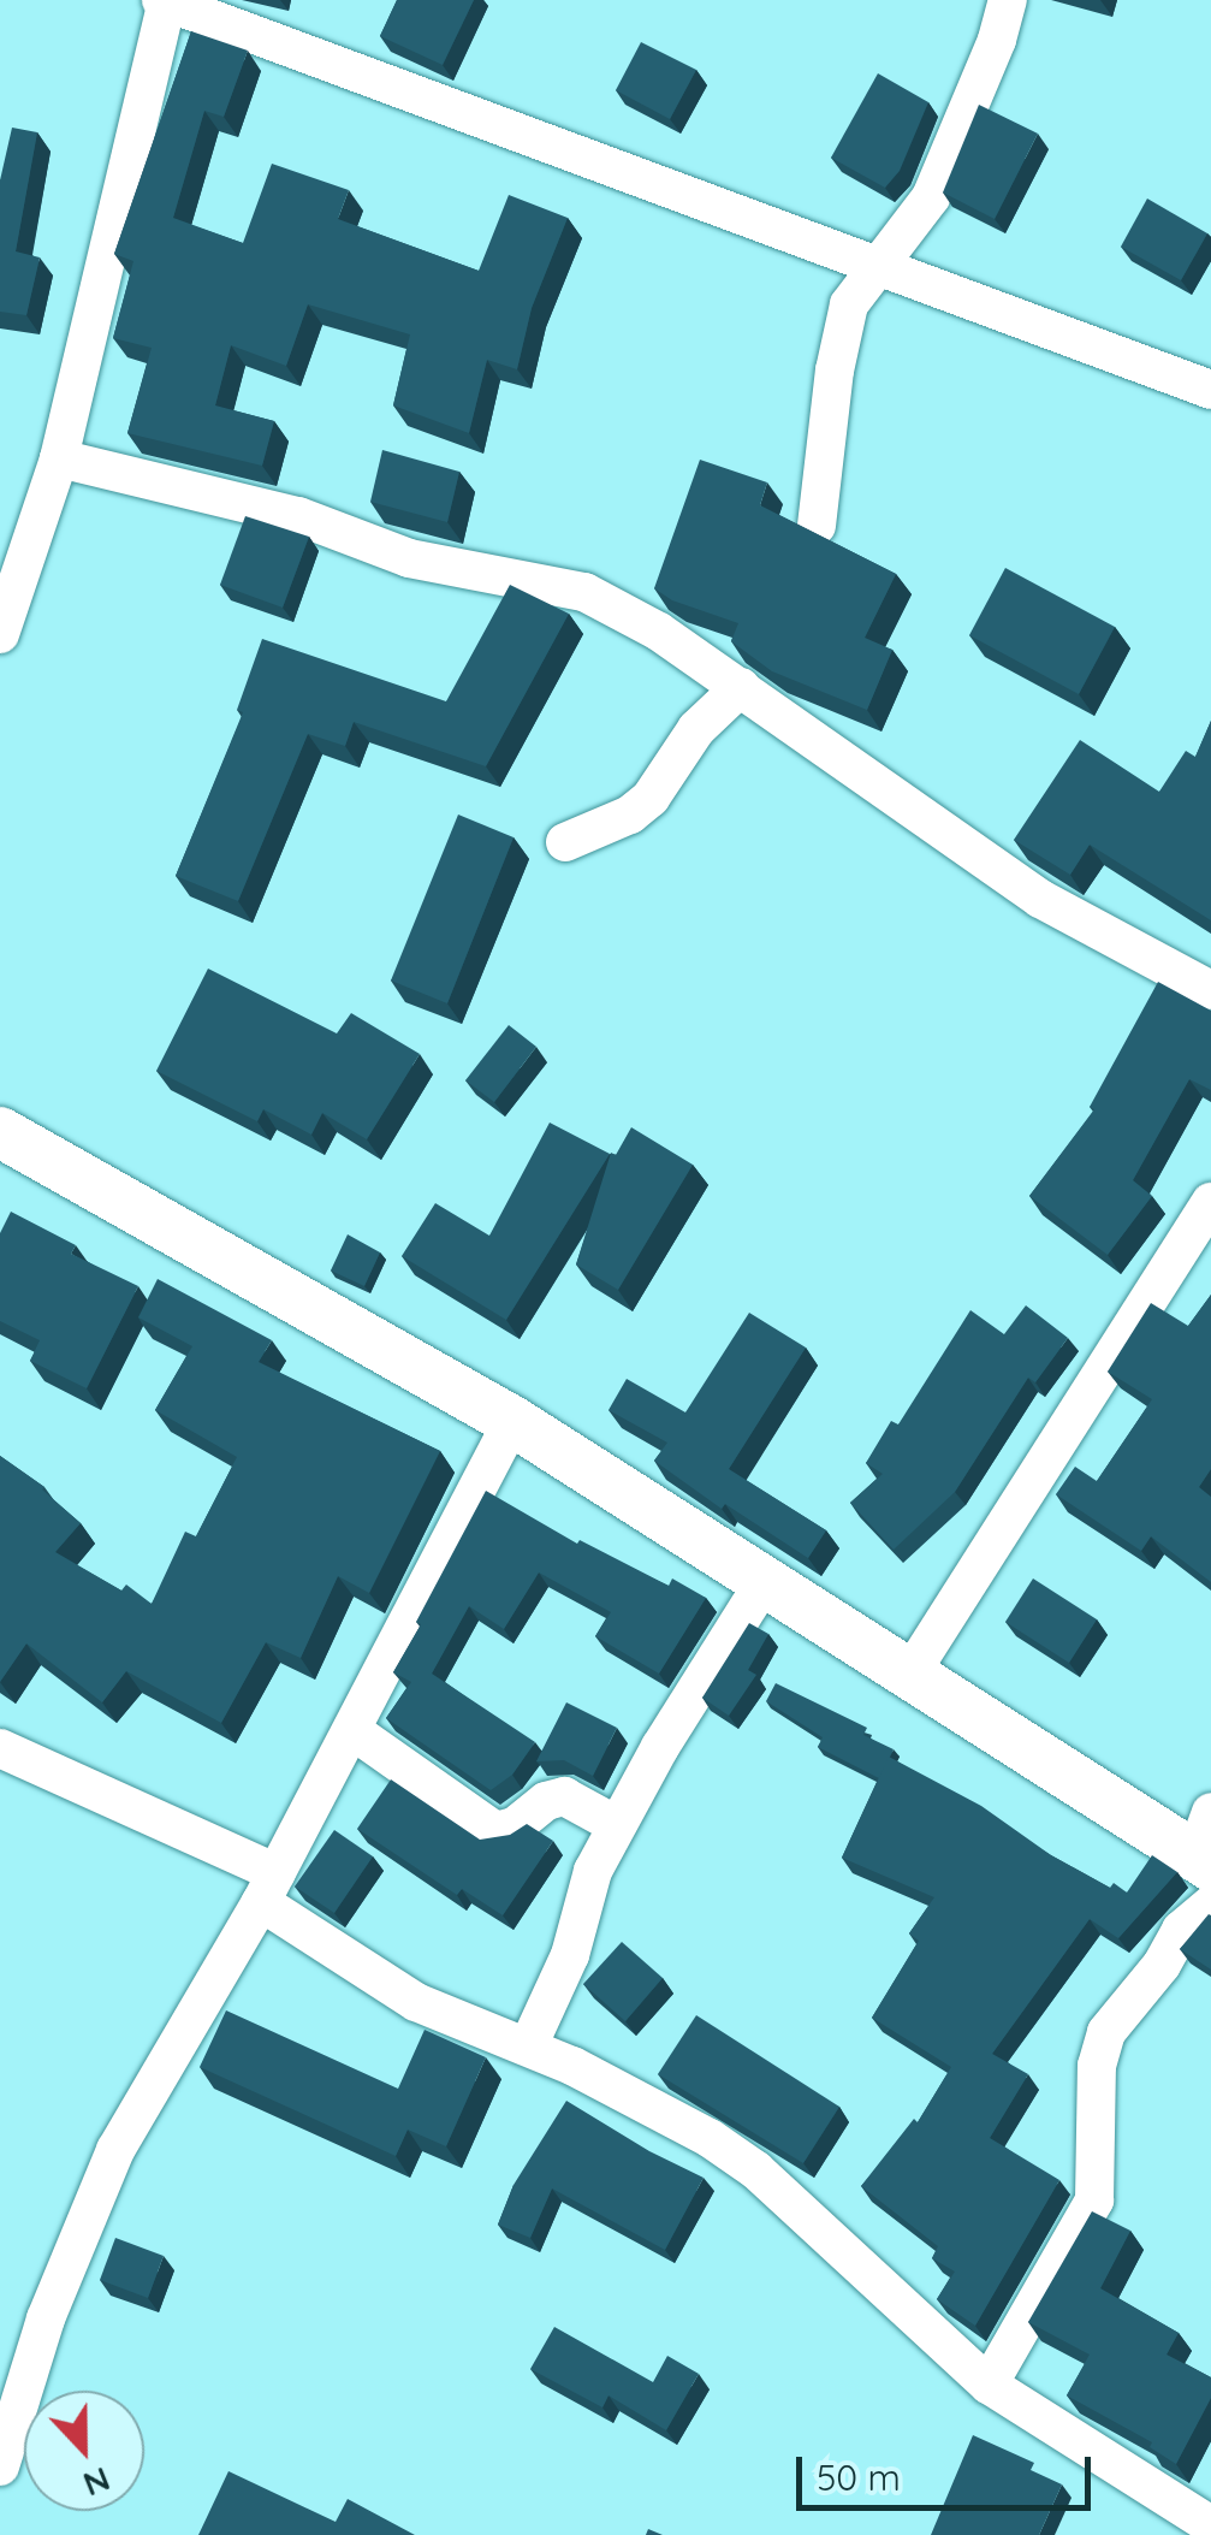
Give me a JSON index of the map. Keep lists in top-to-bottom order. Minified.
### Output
{"scale_bar":"50 m","north":"bottom"}
